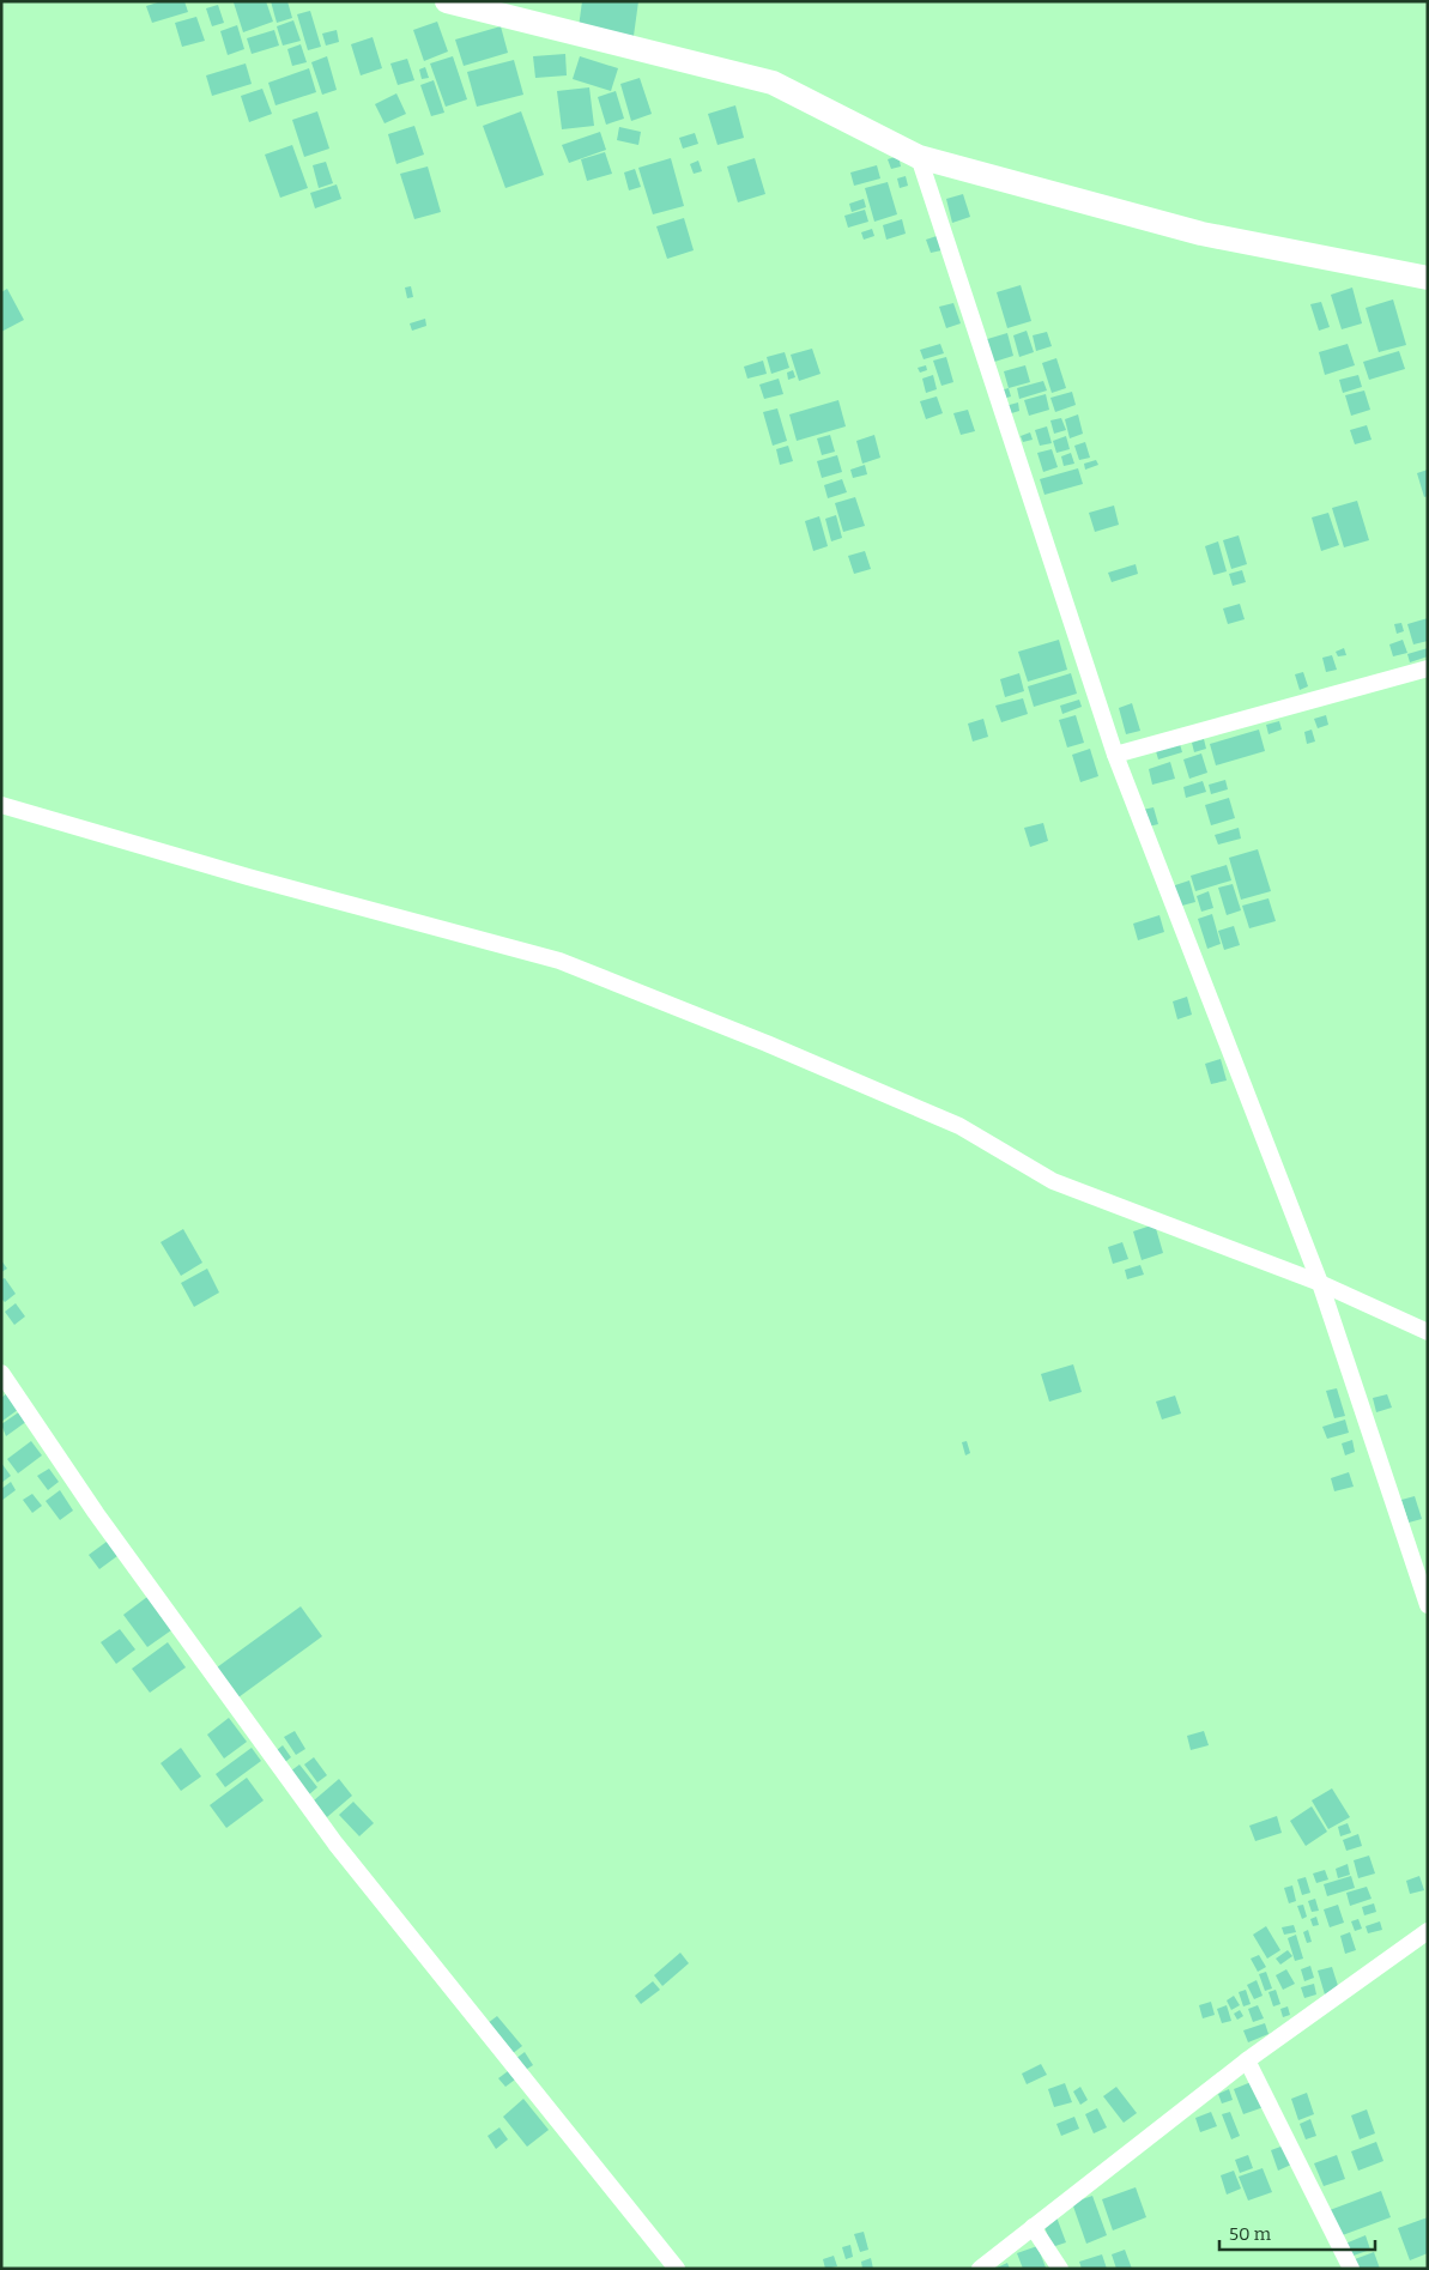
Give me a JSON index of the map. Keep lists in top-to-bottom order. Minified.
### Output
{"scale_bar":"50 m"}
